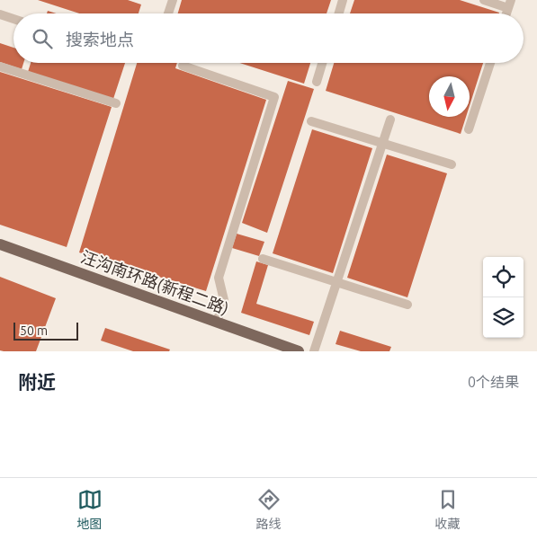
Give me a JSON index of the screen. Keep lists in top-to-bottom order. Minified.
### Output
{"streets":{"main road":["汪沟南环路(新程二路)"]},"scale_bar":"50 m","north":"bottom","page":{"search":"搜索地点","scale":"50 m","heading":["附近","0个结果"],"nav":["地图","路线","收藏"]}}
